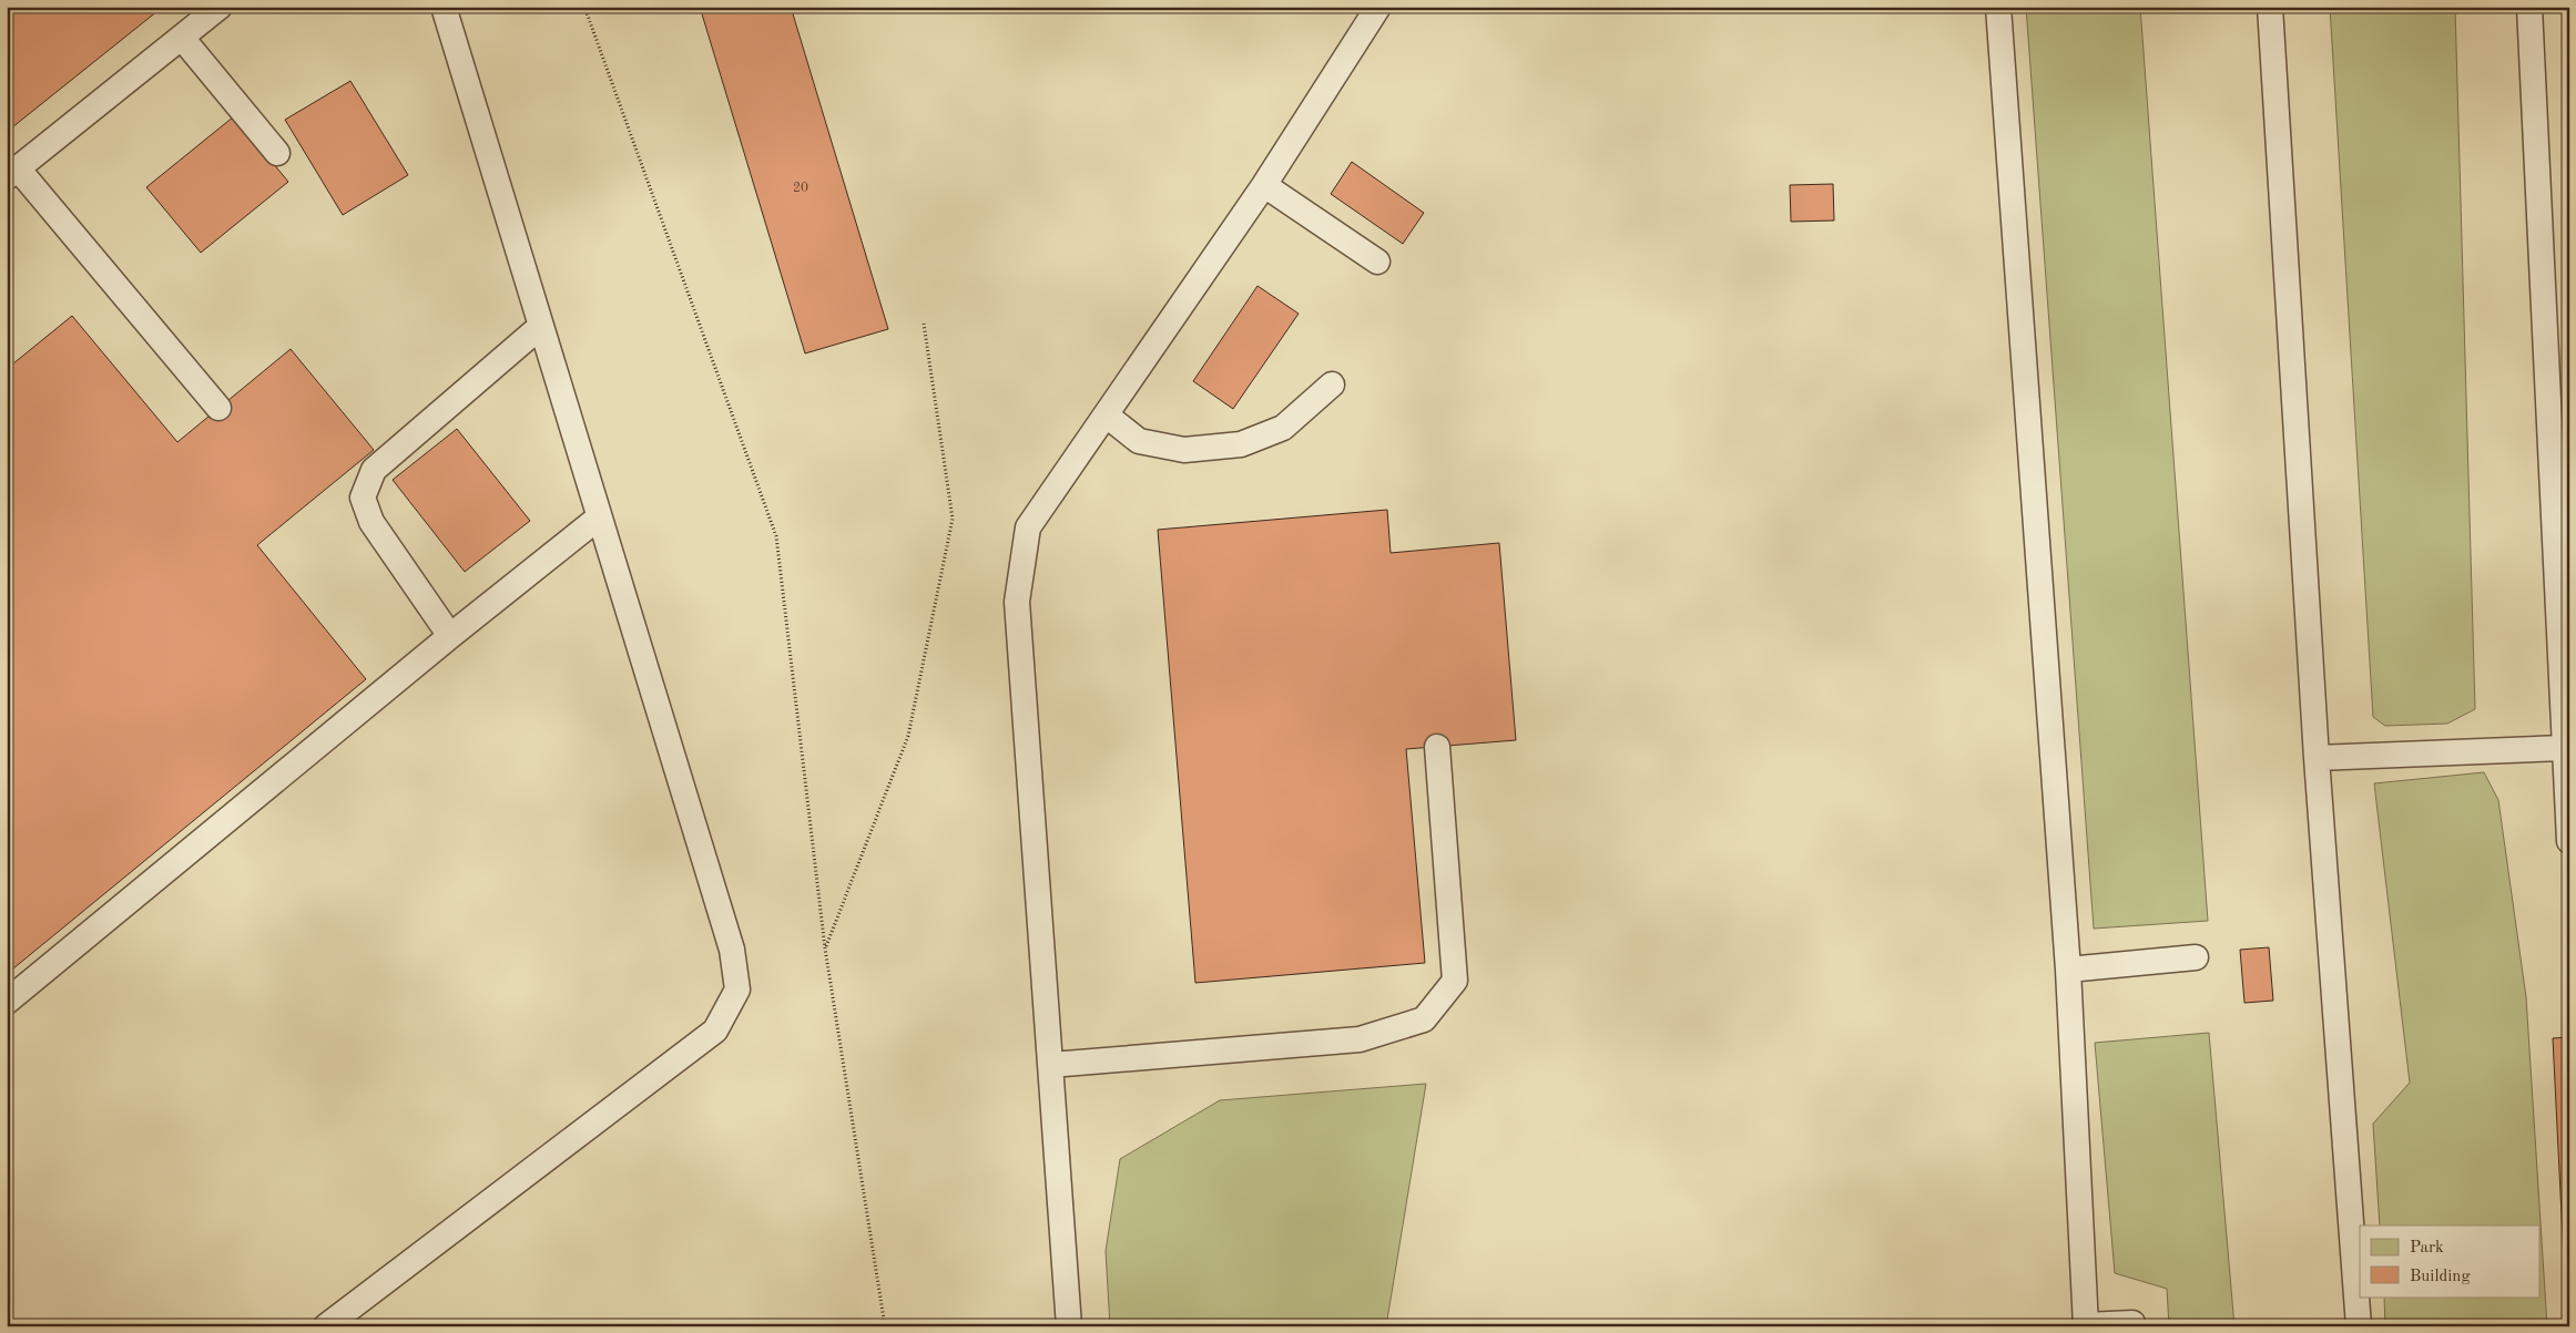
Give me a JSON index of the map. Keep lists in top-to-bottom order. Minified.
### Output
{"house_numbers":["20"],"legend":["Park","Building"]}
